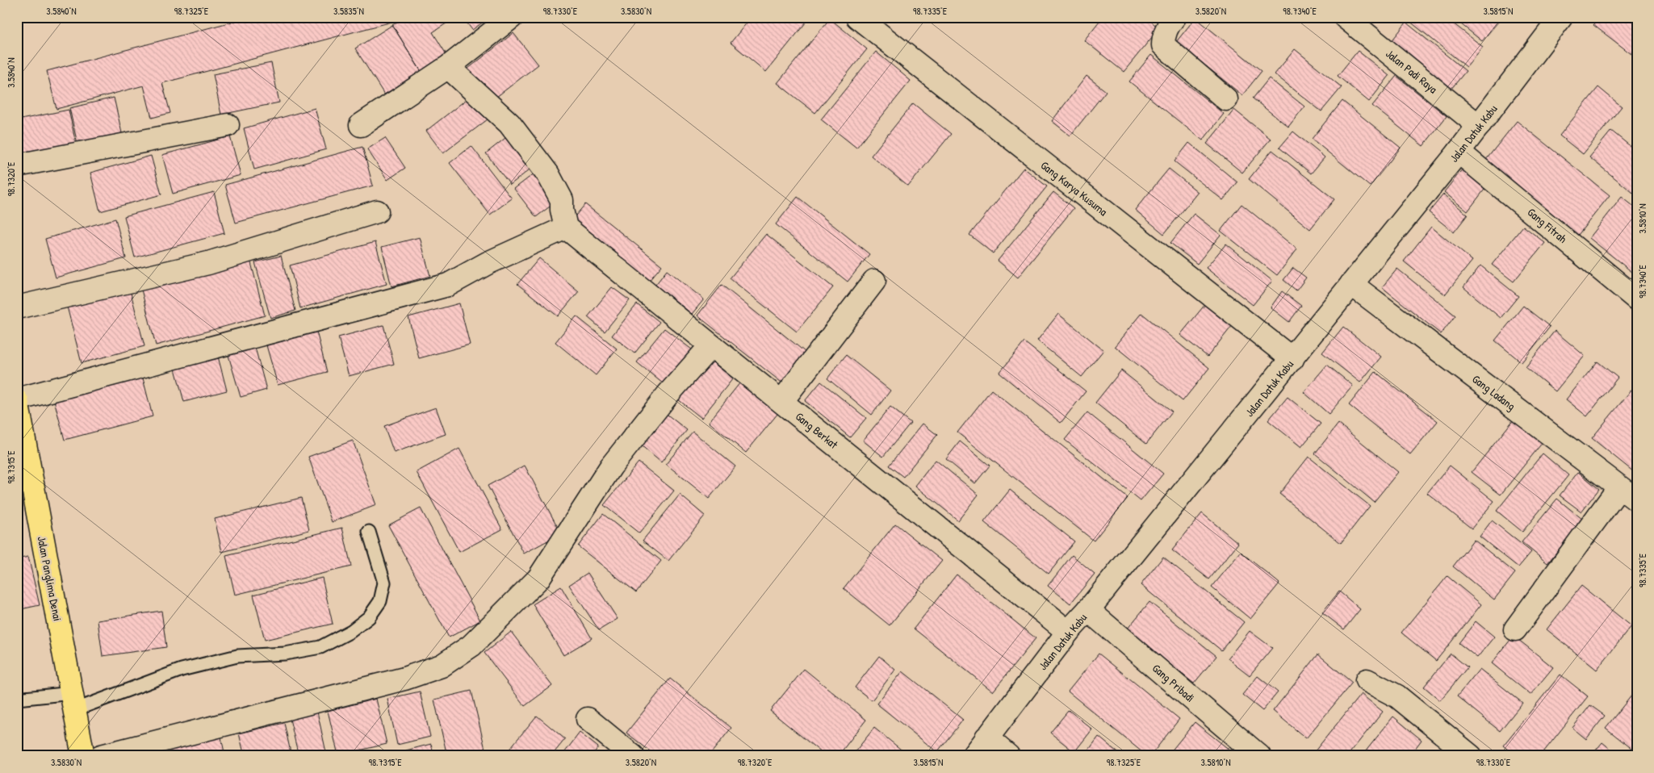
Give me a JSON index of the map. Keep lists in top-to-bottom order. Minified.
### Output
{"streets":{"main road":["Jalan Panglima Denai"],"street":["Jalan Padi Raya","Jalan Datuk Kabu","Gang Karya Kusuma","Gang Fitrah","Gang Ladang","Gang Berkat","Gang Pribadi"]},"crossings":[["Jalan Padi Raya","Jalan Datuk Kabu"],["Jalan Datuk Kabu","Gang Karya Kusuma"],["Jalan Datuk Kabu","Gang Fitrah"],["Jalan Datuk Kabu","Gang Ladang"],["Jalan Datuk Kabu","Gang Berkat"],["Jalan Datuk Kabu","Gang Pribadi"]],"coordinates":["3.5840°N","98.7325°E","3.5835°N","98.7330°E","3.5830°N","98.7335°E","3.5820°N","98.7340°E","3.5815°N","98.7320°E","3.5810°N","98.7315°E"]}
